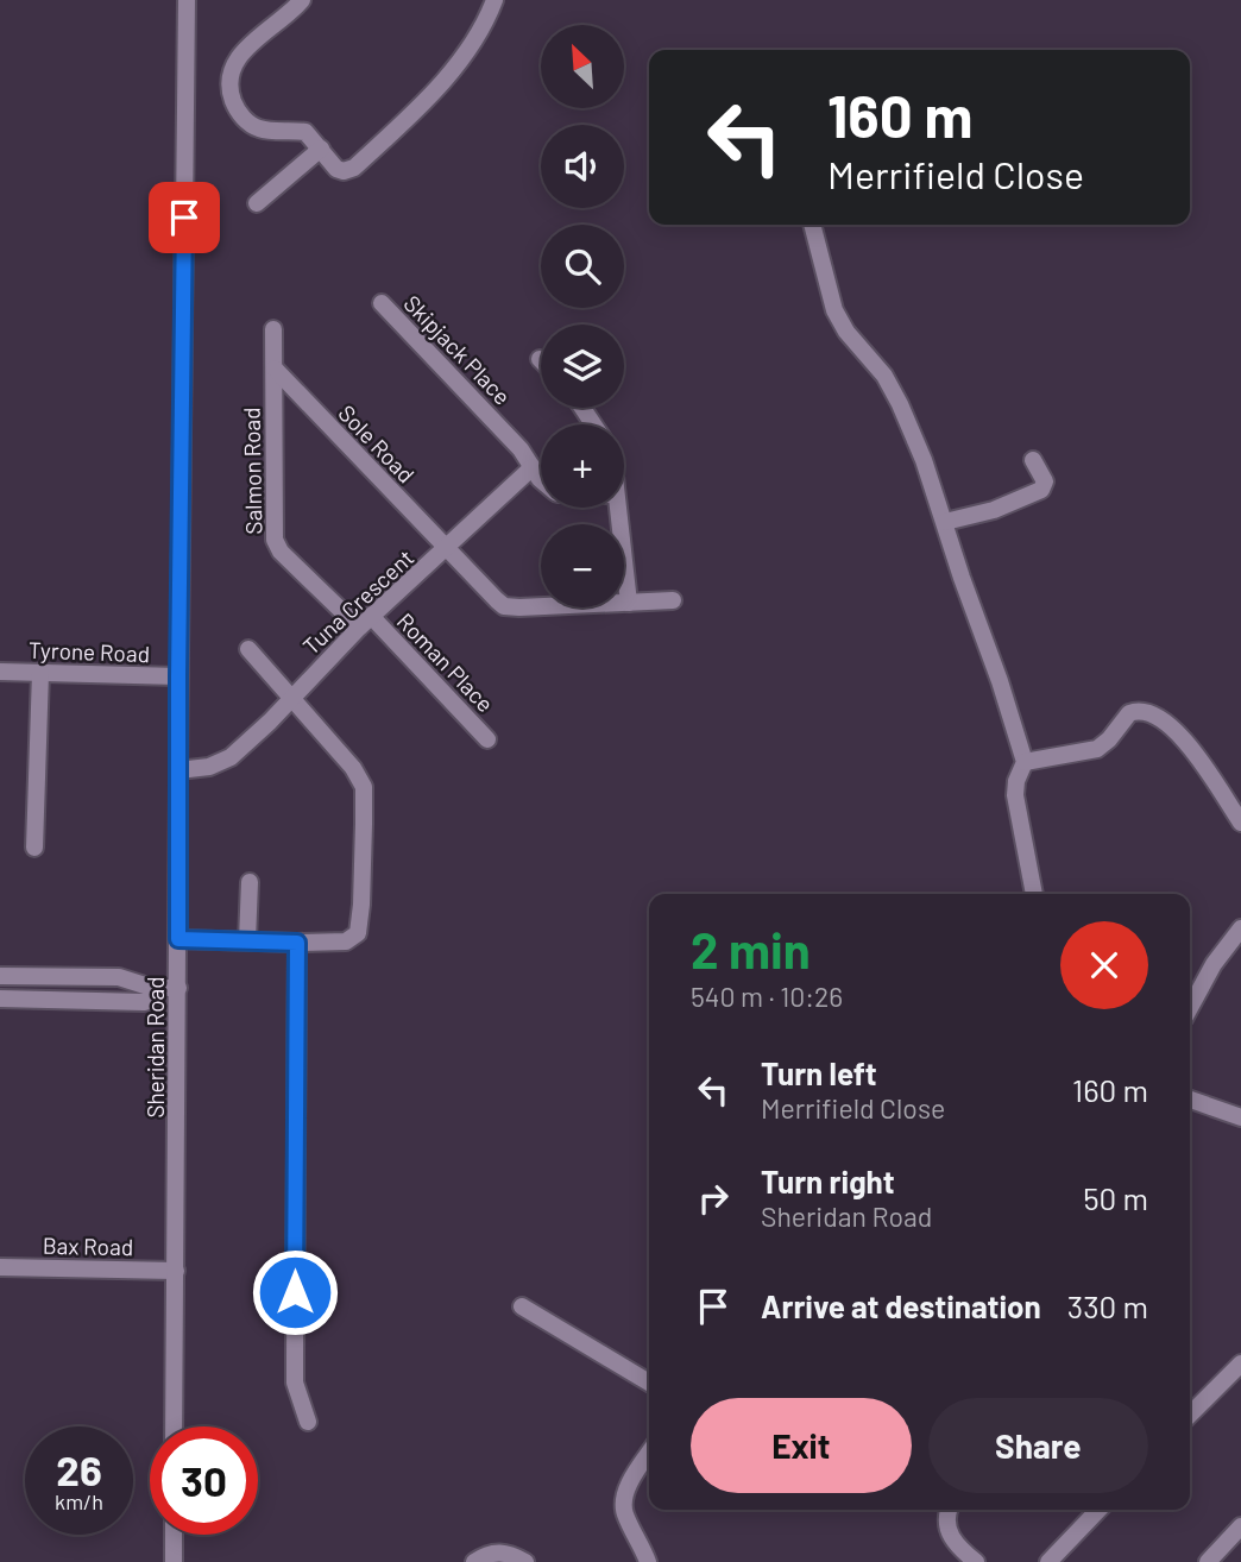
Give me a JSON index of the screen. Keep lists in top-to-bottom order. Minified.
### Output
{"streets":{"street":["Skipjack Place","Sole Road","Salmon Road","Tuna Crescent","Tyrone Road","Roman Place","Sheridan Road","Bax Road"]},"crossings":[["Skipjack Place","Tuna Crescent"],["Sole Road","Salmon Road"],["Sole Road","Tuna Crescent"],["Salmon Road","Tuna Crescent"],["Salmon Road","Roman Place"],["Tuna Crescent","Roman Place"],["Tuna Crescent","Sheridan Road"],["Tyrone Road","Sheridan Road"],["Sheridan Road","Bax Road"]],"north":"top left","page":{"map_buttons":["+","−"],"turn":["160 m","Merrifield Close"],"heading":["2 min","540 m · 10:26"],"list":[{"name":"Turn left","note":"Merrifield Close","value":"160 m"},{"name":"Turn right","note":"Sheridan Road","value":"50 m"},{"name":"Arrive at destination","value":"330 m"}],"buttons":["Exit","Share"],"speed":"26 km/h","limit":"30"}}
